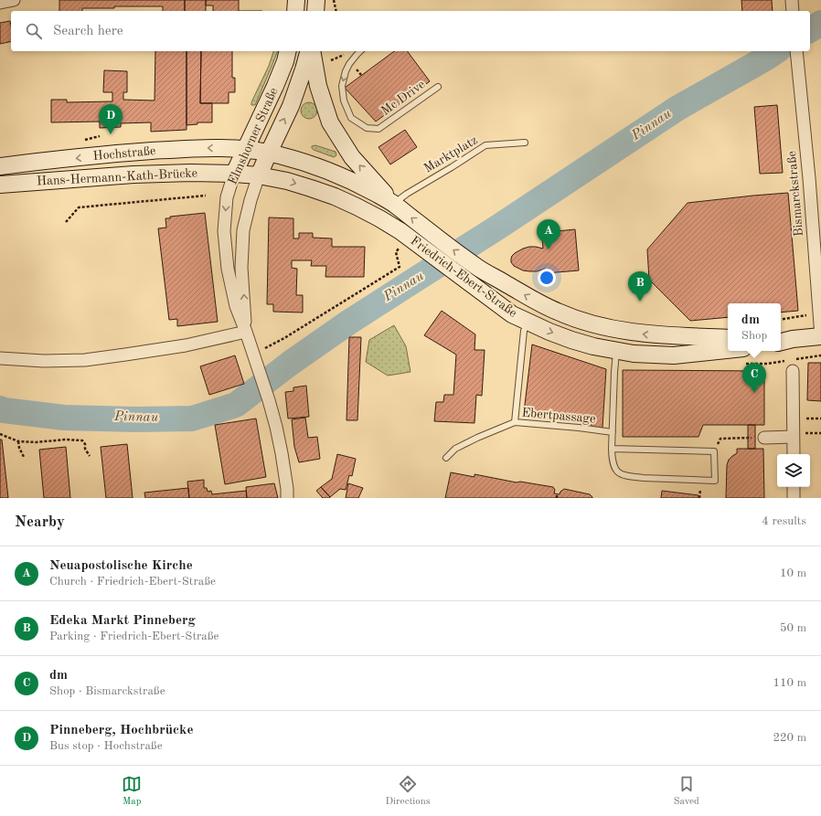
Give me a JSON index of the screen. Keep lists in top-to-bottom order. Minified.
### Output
{"streets":{"main road":["Elmshorner Straße","Hochstraße","Hans-Hermann-Kath-Brücke","Friedrich-Ebert-Straße"],"street":["Bismarckstraße"],"lane":["Mc Drive","Marktplatz","Ebertpassage"]},"crossings":[["Elmshorner Straße","Hochstraße"],["Elmshorner Straße","Marktplatz"],["Elmshorner Straße","Hans-Hermann-Kath-Brücke"],["Elmshorner Straße","Friedrich-Ebert-Straße"],["Hochstraße","Friedrich-Ebert-Straße"],["Marktplatz","Friedrich-Ebert-Straße"],["Hans-Hermann-Kath-Brücke","Friedrich-Ebert-Straße"],["Friedrich-Ebert-Straße","Ebertpassage"]],"one_way":["Hochstraße"],"water":["Pinnau"],"page":{"search":"Search here","pins":["D","A","B","C"],"popup":["dm","Shop"],"heading":["Nearby","4 results"],"list":[{"mark":"A","name":"Neuapostolische Kirche","note":"Church · Friedrich-Ebert-Straße","value":"10 m"},{"mark":"B","name":"Edeka Markt Pinneberg","note":"Parking · Friedrich-Ebert-Straße","value":"50 m"},{"mark":"C","name":"dm","note":"Shop · Bismarckstraße","value":"110 m"},{"mark":"D","name":"Pinneberg, Hochbrücke","note":"Bus stop · Hochstraße","value":"220 m"}],"nav":["Map","Directions","Saved"]}}
